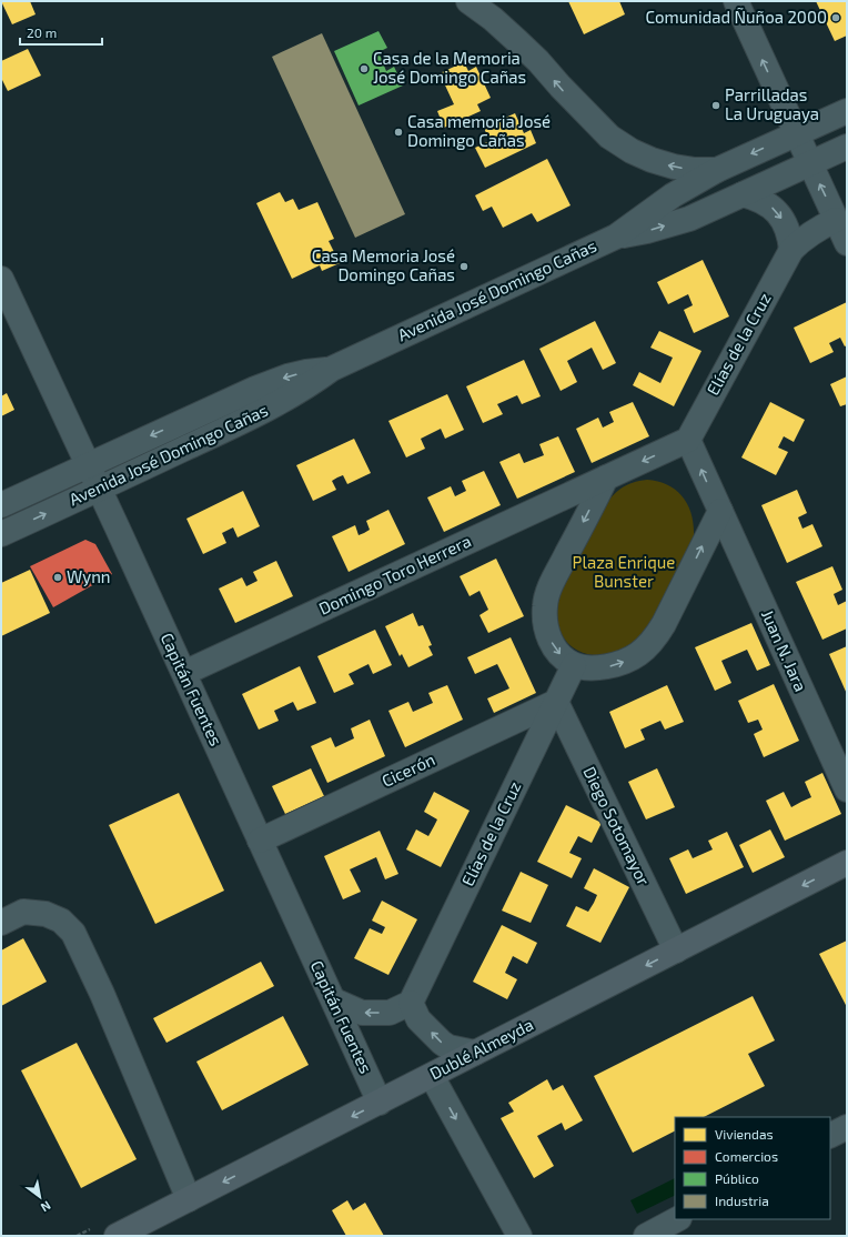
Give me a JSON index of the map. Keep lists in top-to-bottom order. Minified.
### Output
{"streets":{"main road":["Dublé Almeyda"],"street":["Avenida José Domingo Cañas","Elías de la Cruz","Domingo Toro Herrera","Juan N. Jara","Capitán Fuentes","Cicerón","Diego Sotomayor"]},"crossings":[["Avenida José Domingo Cañas","Capitán Fuentes"],["Elías de la Cruz","Cicerón"],["Elías de la Cruz","Diego Sotomayor"],["Domingo Toro Herrera","Capitán Fuentes"],["Capitán Fuentes","Cicerón"],["Capitán Fuentes","Dublé Almeyda"],["Cicerón","Diego Sotomayor"],["Diego Sotomayor","Dublé Almeyda"]],"one_way":["Dublé Almeyda"],"parks":["Plaza Enrique Bunster"],"places":["Comunidad Ñuñoa 2000","Casa de la Memoria José Domingo Cañas","Parrilladas La Uruguaya","Casa memoria José Domingo Cañas","Casa Memoria José Domingo Cañas","Wynn"],"legend":["Viviendas","Comercios","Público","Industria"],"scale_bar":"20 m","north":"bottom right"}
